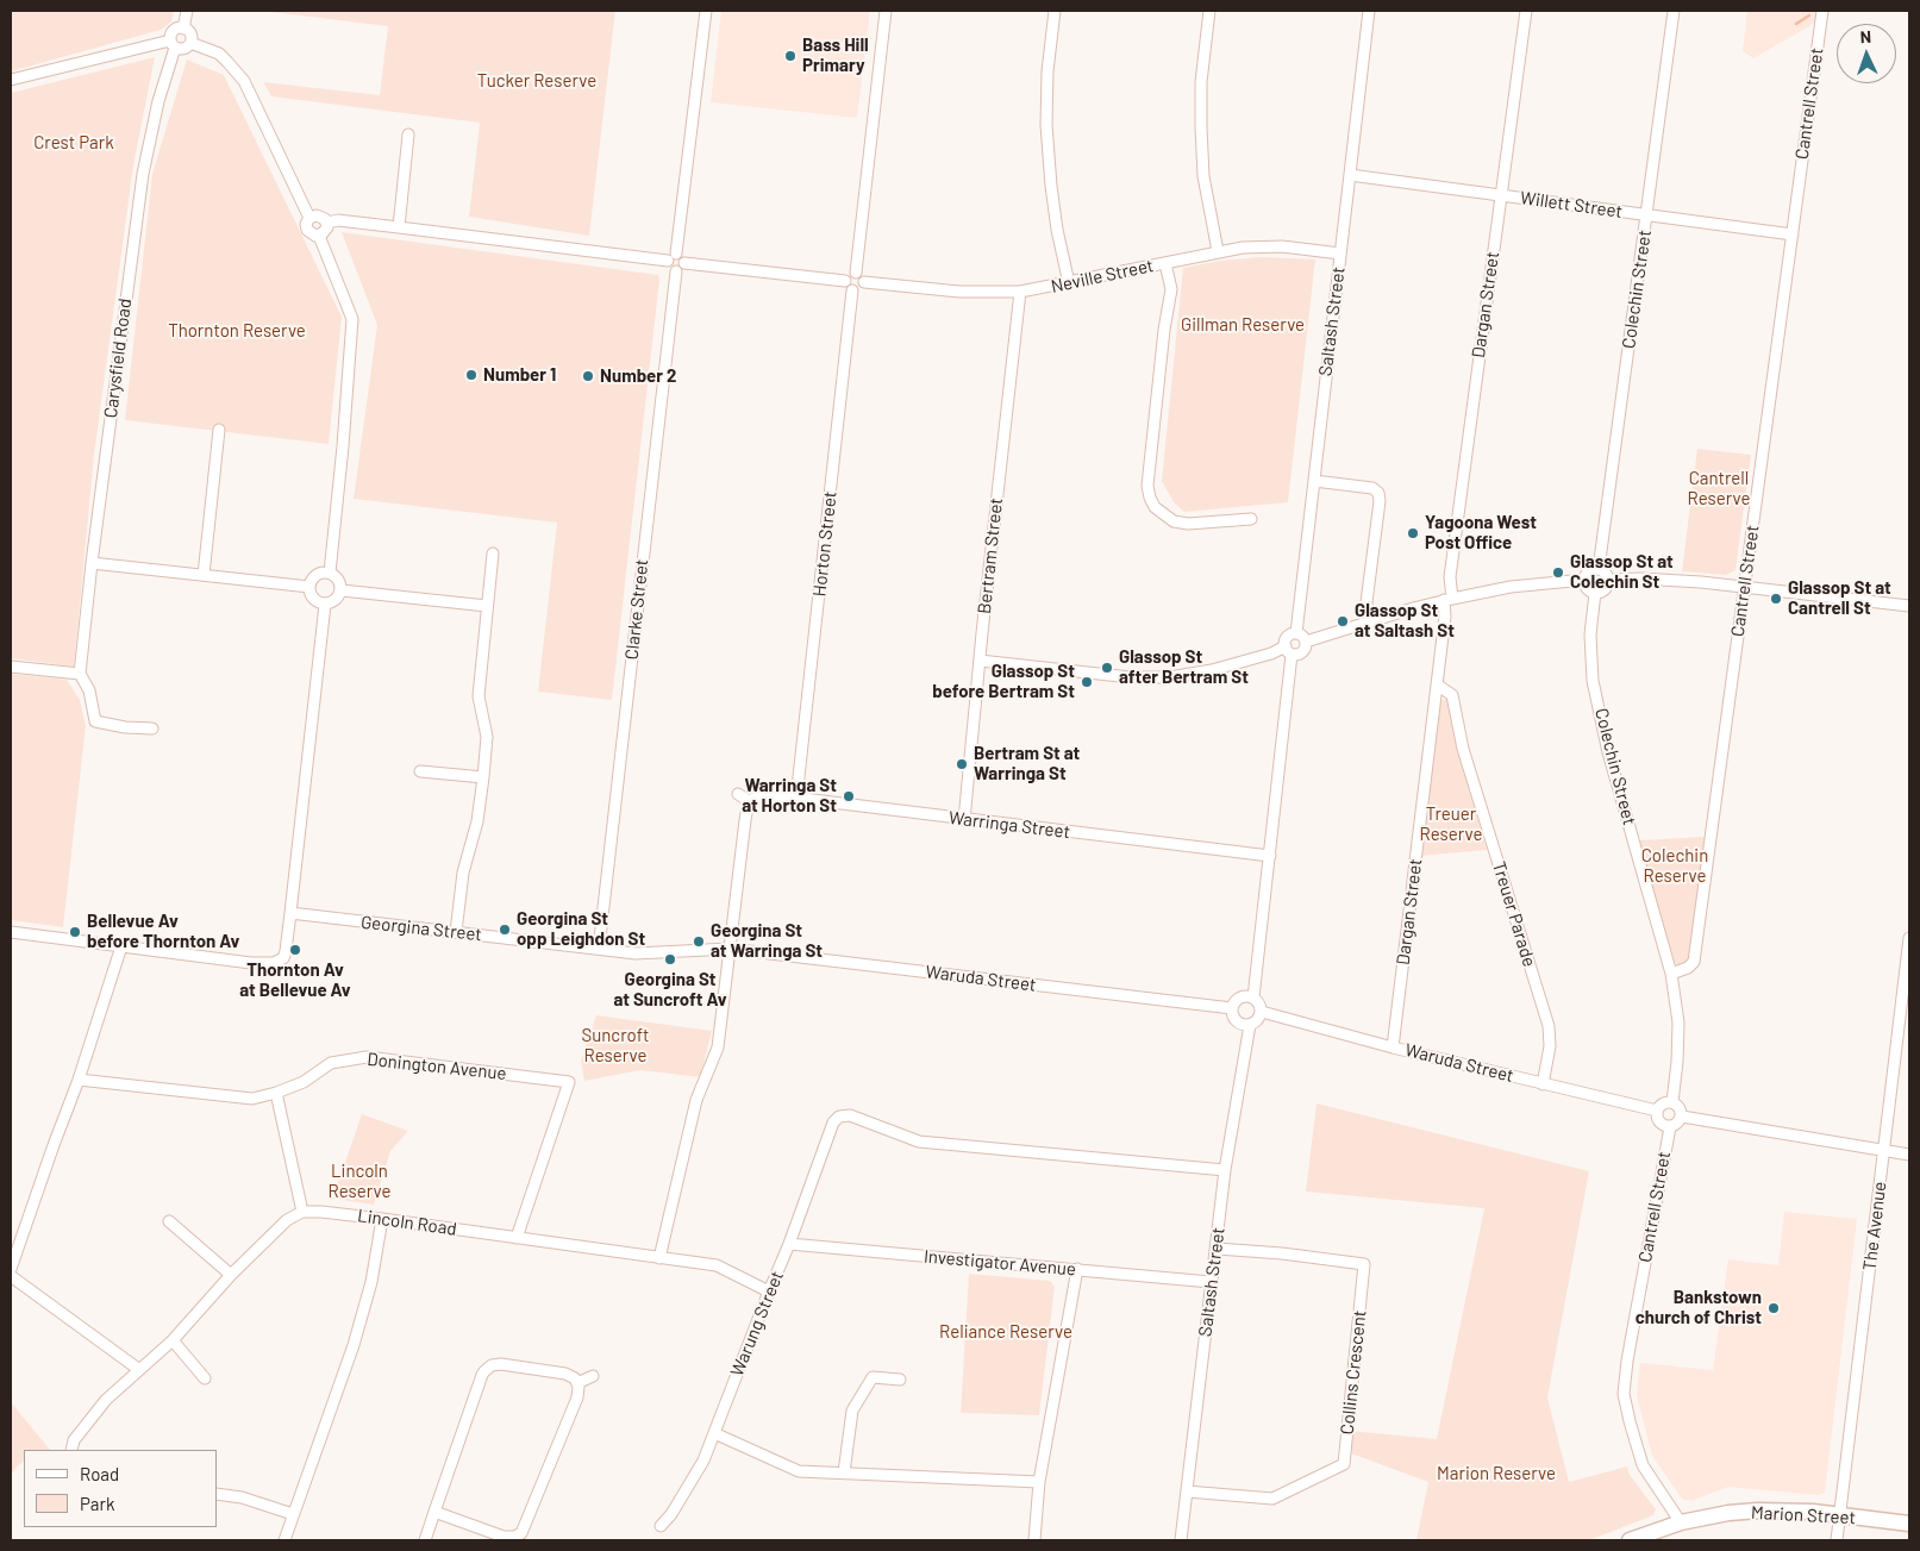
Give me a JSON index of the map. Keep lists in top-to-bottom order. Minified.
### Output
{"streets":{"main road":["Marion Street"],"street":["Cantrell Street","Willett Street","Neville Street","Colechin Street","Dargan Street","Saltash Street","Carysfield Road","Horton Street","Bertram Street","Clarke Street","Warringa Street","Treuer Parade","Georgina Street","Waruda Street","Donington Avenue","Lincoln Road","The Avenue","Investigator Avenue","Warung Street","Collins Crescent"]},"crossings":[["Cantrell Street","Willett Street"],["Cantrell Street","Colechin Street"],["Cantrell Street","Waruda Street"],["Cantrell Street","Marion Street"],["Willett Street","Colechin Street"],["Willett Street","Dargan Street"],["Willett Street","Saltash Street"],["Neville Street","Saltash Street"],["Neville Street","Horton Street"],["Neville Street","Bertram Street"],["Dargan Street","Treuer Parade"],["Dargan Street","Waruda Street"],["Saltash Street","Waruda Street"],["Saltash Street","Investigator Avenue"],["Saltash Street","Warung Street"],["Saltash Street","Collins Crescent"],["Horton Street","Warringa Street"],["Bertram Street","Warringa Street"],["Clarke Street","Georgina Street"],["Treuer Parade","Waruda Street"],["Georgina Street","Waruda Street"],["Donington Avenue","Lincoln Road"],["Lincoln Road","Warung Street"],["The Avenue","Marion Street"],["Investigator Avenue","Warung Street"]],"parks":["Tucker Reserve","Crest Park","Gillman Reserve","Thornton Reserve","Cantrell Reserve","Treuer Reserve","Colechin Reserve","Suncroft Reserve","Lincoln Reserve","Reliance Reserve","Marion Reserve"],"places":["Bass Hill Primary","Number 1","Number 2","Yagoona West Post Office","Glassop St at Colechin St","Glassop St at Cantrell St","Glassop St at Saltash St","Glassop St after Bertram St","Glassop St before Bertram St","Bertram St at Warringa St","Warringa St at Horton St","Georgina St opp Leighdon St","Bellevue Av before Thornton Av","Georgina St at Warringa St","Thornton Av at Bellevue Av","Georgina St at Suncroft Av","Bankstown church of Christ"],"legend":["Road","Park"],"north":"top"}
